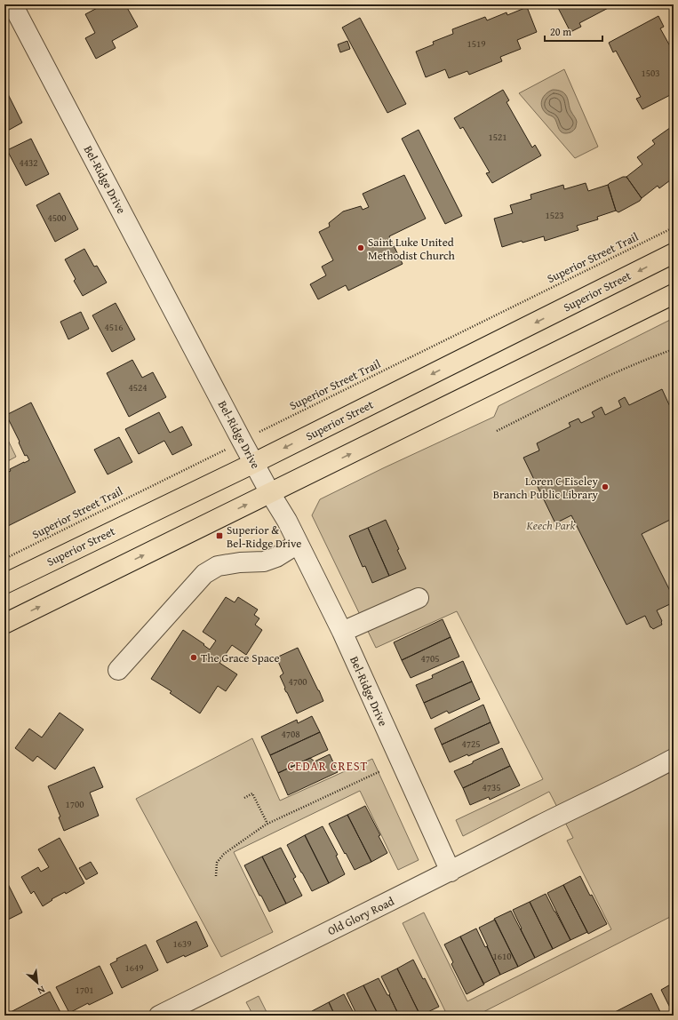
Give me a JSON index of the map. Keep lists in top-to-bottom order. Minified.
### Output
{"streets":{"main road":["Superior Street"],"street":["Bel-Ridge Drive","Old Glory Road"],"path":["Superior Street Trail"]},"crossings":[["Bel-Ridge Drive","Superior Street Trail"],["Bel-Ridge Drive","Superior Street"],["Bel-Ridge Drive","Old Glory Road"]],"districts":["CEDAR CREST"],"parks":["Keech Park"],"places":{"other":["Saint Luke United Methodist Church","Loren C Eiseley Branch Public Library","The Grace Space"],"transit":["Superior & Bel‐Ridge Drive"]},"house_numbers":["1519","1503","1521","4432","1523","4500","4516","4524","4705","4700","4708","4725","4735","1700","1639","1610","1649","1701"],"scale_bar":"20 m","north":"bottom right"}
